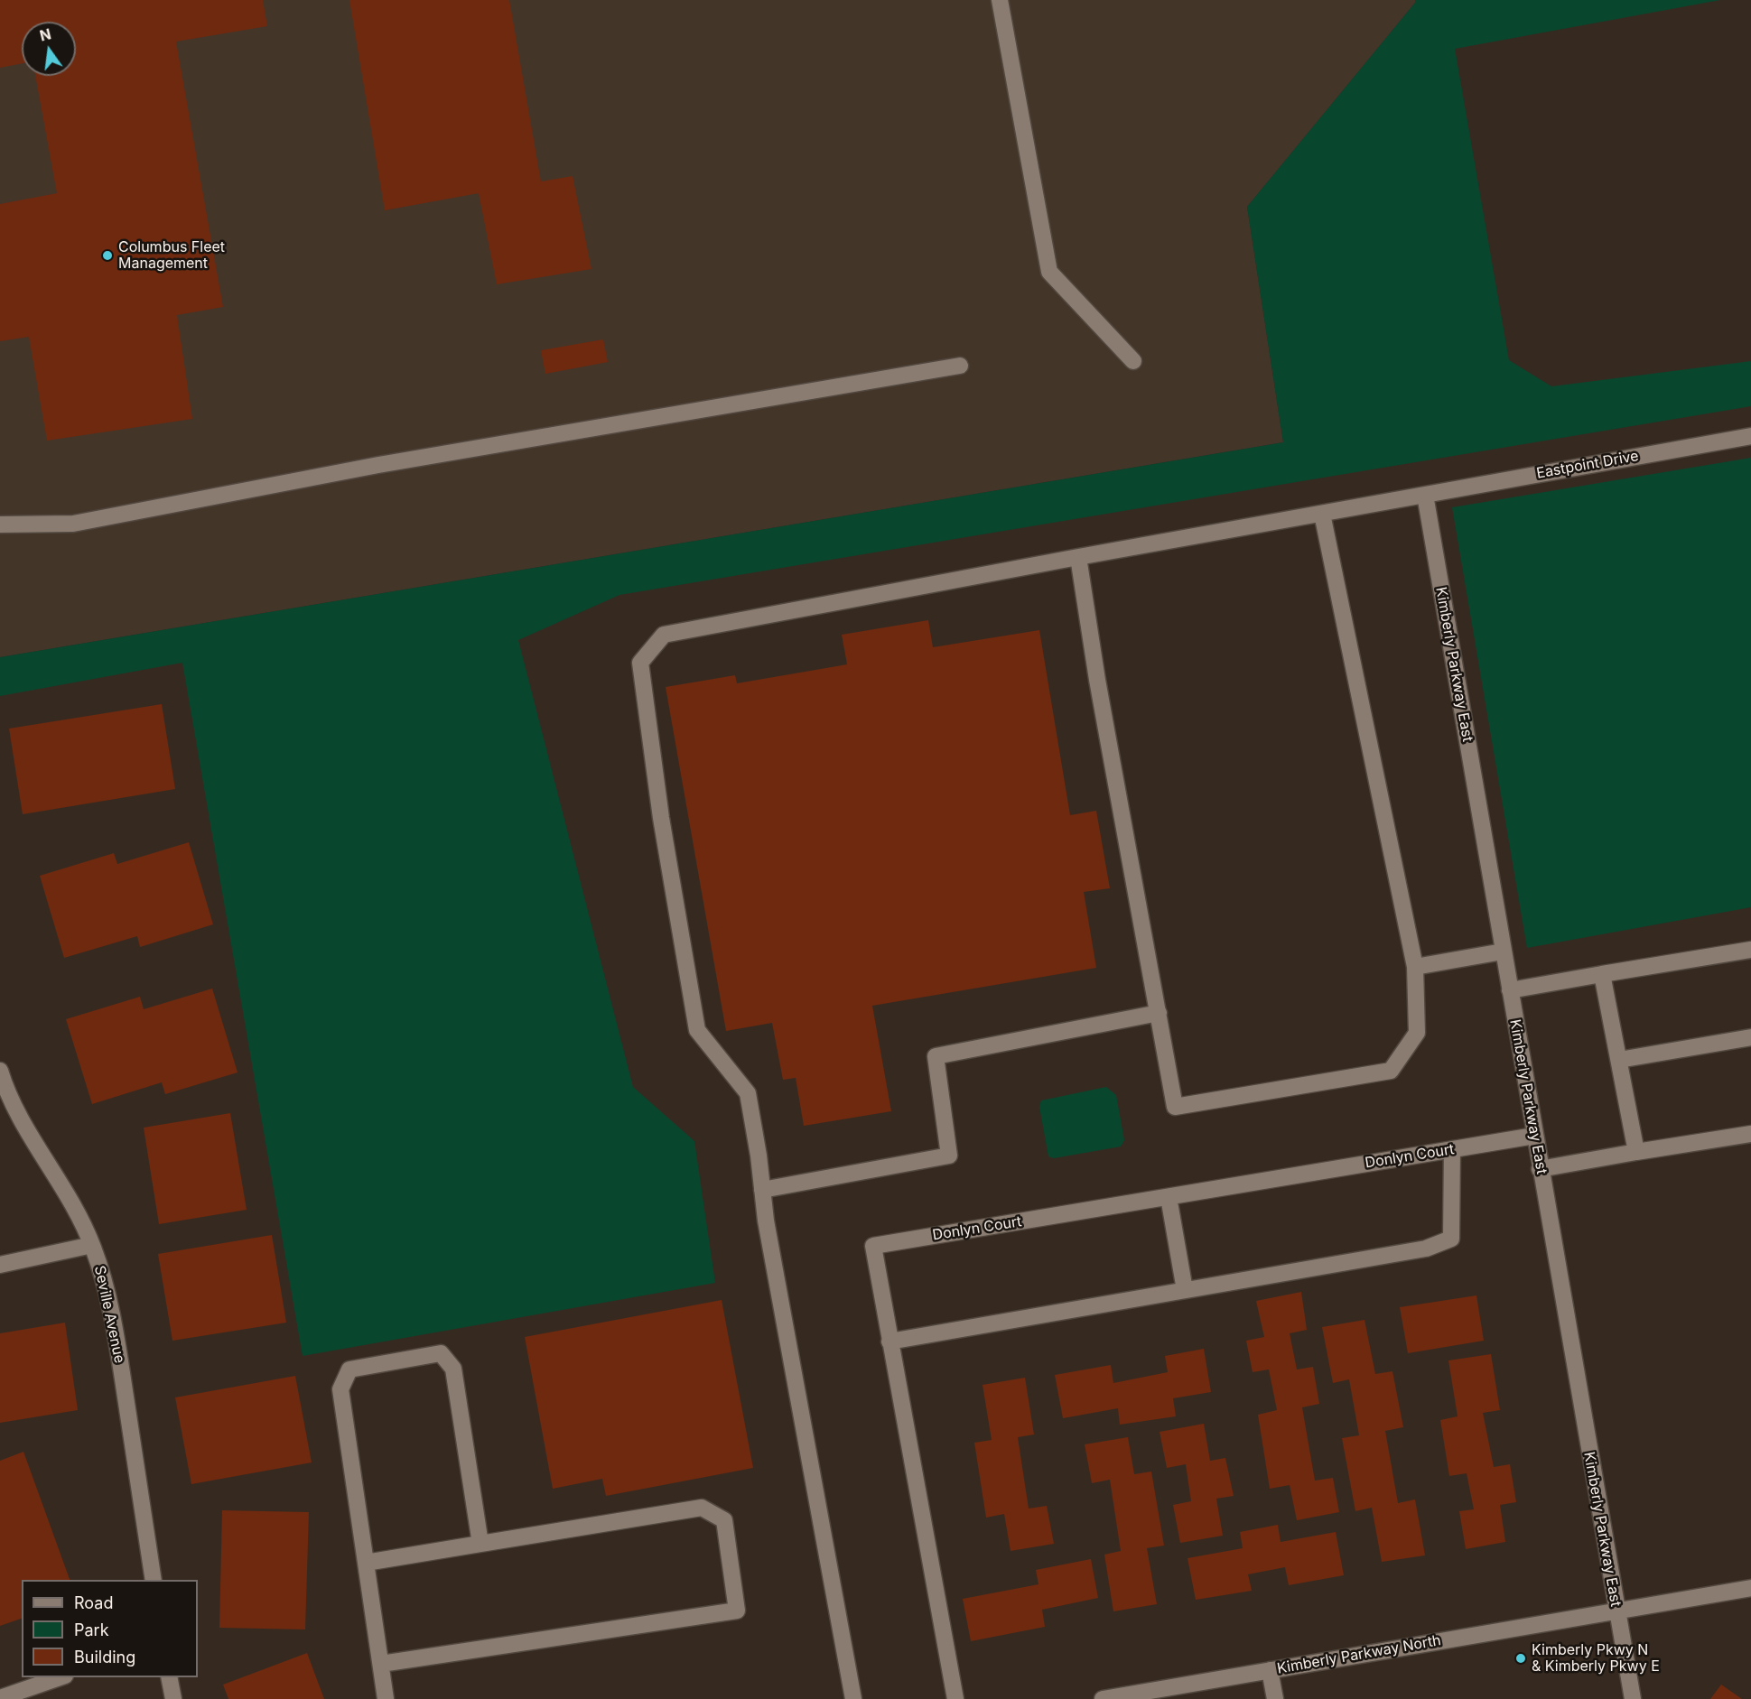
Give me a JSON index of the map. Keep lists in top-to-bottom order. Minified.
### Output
{"streets":{"street":["Eastpoint Drive","Kimberly Parkway East","Donlyn Court","Seville Avenue","Kimberly Parkway North"]},"crossings":[["Eastpoint Drive","Kimberly Parkway East"],["Kimberly Parkway East","Donlyn Court"],["Kimberly Parkway East","Kimberly Parkway North"]],"places":["Columbus Fleet Management","Kimberly Pkwy N & Kimberly Pkwy E"],"legend":["Road","Park","Building"],"north":"top"}
